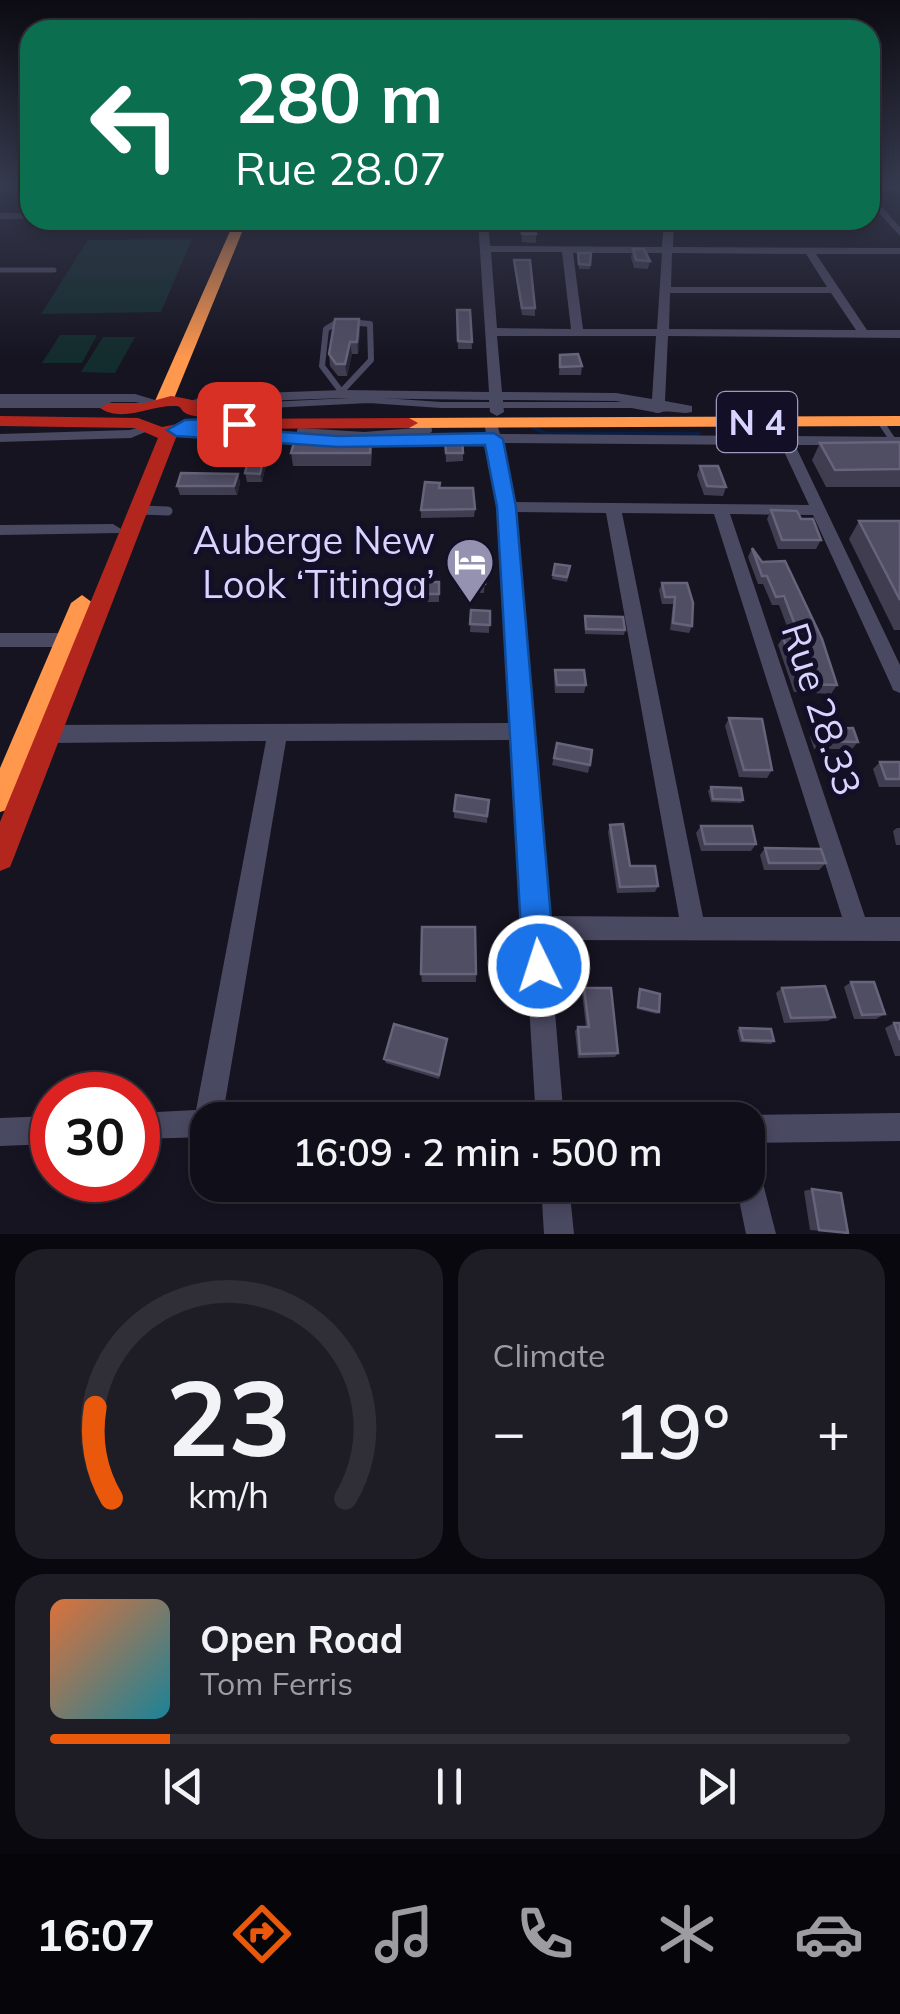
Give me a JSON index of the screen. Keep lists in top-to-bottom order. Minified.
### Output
{"streets":{"main road":["N 4"],"street":["Rue 28.33"]},"places":{"hotel":["Auberge New Look ‘Titinga’"]},"page":{"turn":["280 m","Rue 28.07"],"limit":"30","trip":"16:09 · 2 min · 500 m","tile":"Climate","heat":["−","19°","+"],"song":["Open Road","Tom Ferris"],"tabs":"16:07","gauge":["23","km/h"]}}
